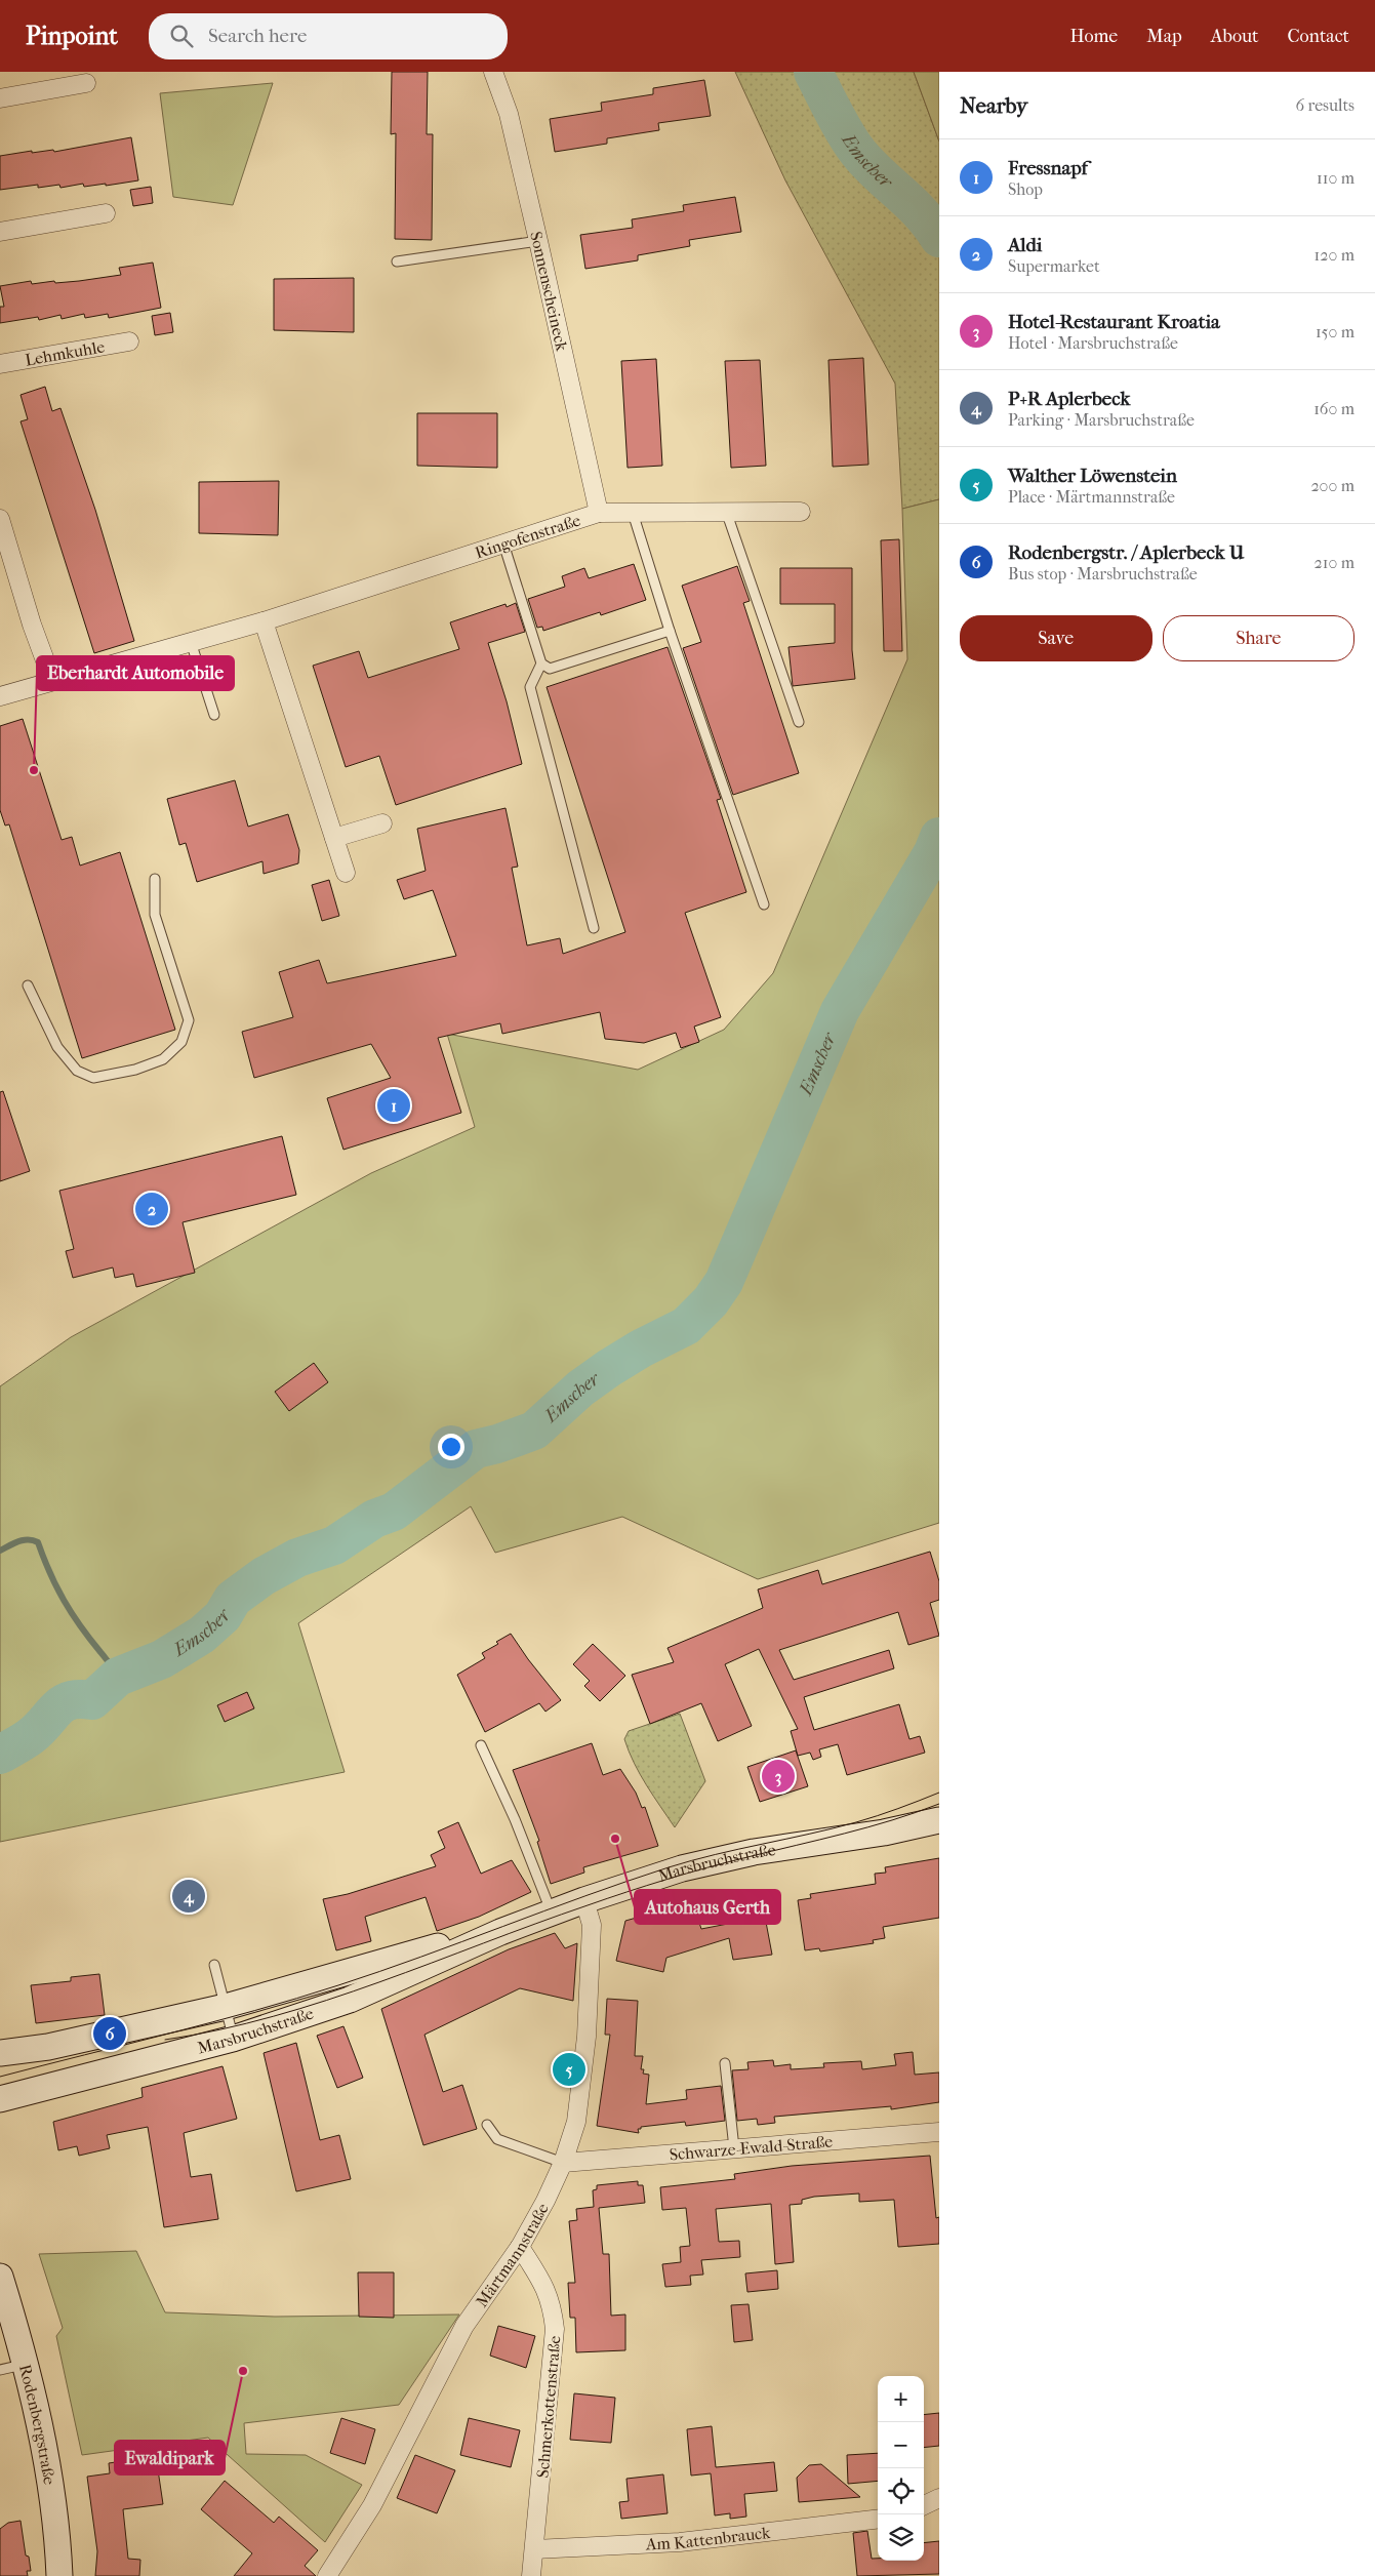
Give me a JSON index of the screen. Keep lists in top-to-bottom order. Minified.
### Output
{"streets":{"street":["Sonnenscheineck","Lehmkuhle","Ringofenstraße","Marsbruchstraße","Schwarze-Ewald-Straße","Märtmannstraße","Schmerkottenstraße","Rodenbergstraße","Am Kattenbrauck"]},"crossings":[["Sonnenscheineck","Ringofenstraße"],["Marsbruchstraße","Märtmannstraße"],["Schwarze-Ewald-Straße","Märtmannstraße"],["Märtmannstraße","Schmerkottenstraße"],["Schmerkottenstraße","Am Kattenbrauck"]],"water":["Emscher"],"places":["Eberhardt Automobile","Autohaus Gerth","Ewaldipark"],"page":{"header":"Pinpoint","search":"Search here","nav":["Home","Map","About","Contact"],"heading":["Nearby","6 results"],"list":[{"mark":"1","name":"Fressnapf","note":"Shop","value":"110 m"},{"mark":"2","name":"Aldi","note":"Supermarket","value":"120 m"},{"mark":"3","name":"Hotel-Restaurant Kroatia","note":"Hotel · Marsbruchstraße","value":"150 m"},{"mark":"4","name":"P+R Aplerbeck","note":"Parking · Marsbruchstraße","value":"160 m"},{"mark":"5","name":"Walther Löwenstein","note":"Place · Märtmannstraße","value":"200 m"},{"mark":"6","name":"Rodenbergstr. / Aplerbeck U","note":"Bus stop · Marsbruchstraße","value":"210 m"}],"buttons":["Save","Share"],"pins":["1","2","3","4","6","5"],"map_buttons":["+","−"]}}
